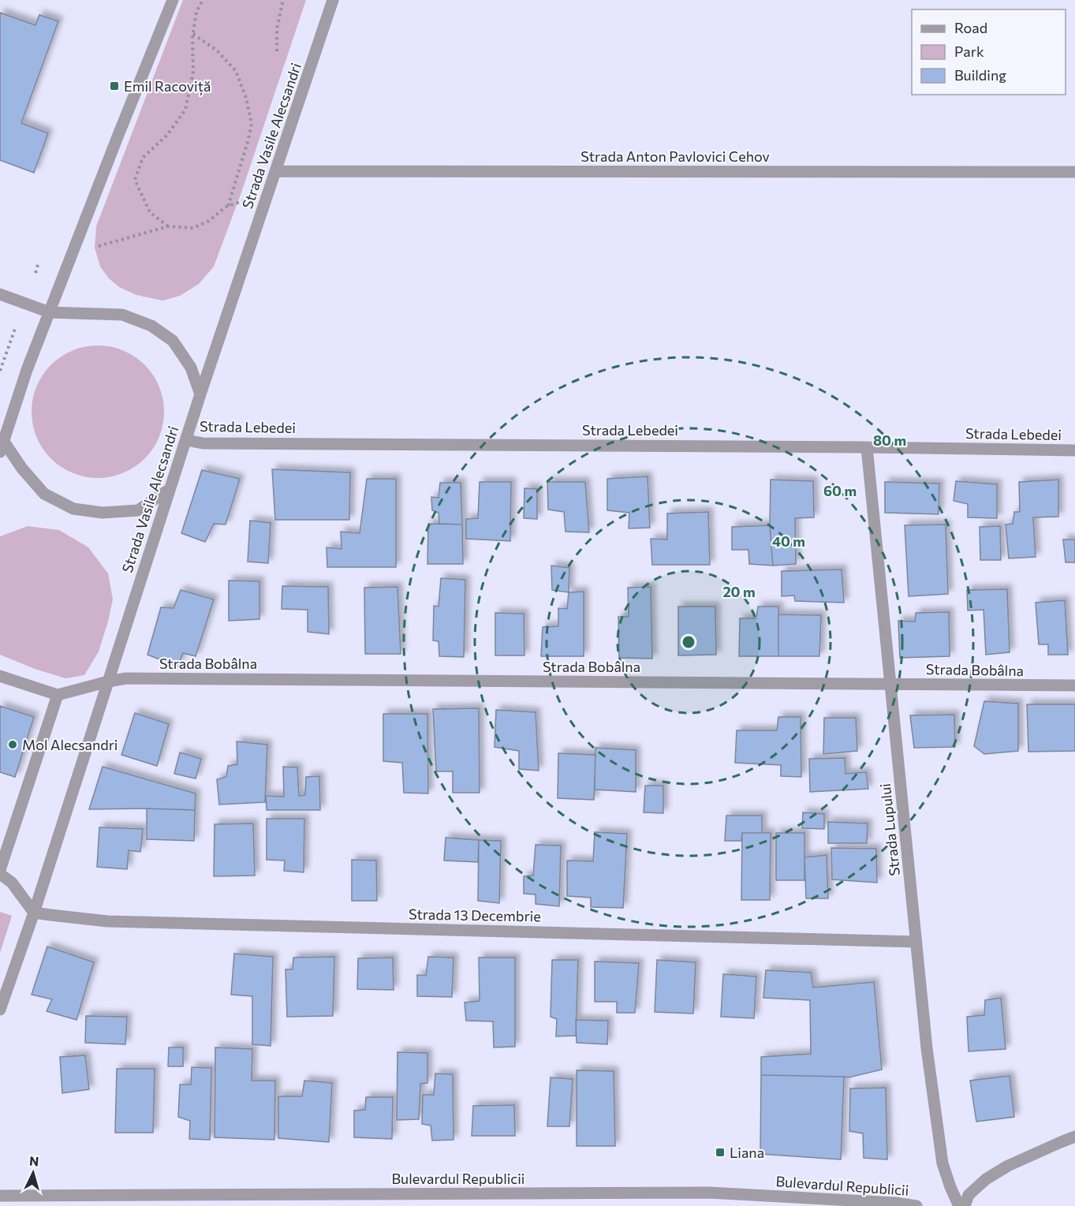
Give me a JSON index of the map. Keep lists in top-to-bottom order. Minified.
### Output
{"streets":{"street":["Strada Vasile Alecsandri","Strada Anton Pavlovici Cehov","Strada Lebedei","Strada Bobâlna","Strada Lupului","Strada 13 Decembrie","Bulevardul Republicii"]},"crossings":[["Strada Vasile Alecsandri","Strada Anton Pavlovici Cehov"],["Strada Vasile Alecsandri","Strada Lebedei"],["Strada Vasile Alecsandri","Strada Bobâlna"],["Strada Vasile Alecsandri","Strada 13 Decembrie"],["Strada Lebedei","Strada Lupului"],["Strada Bobâlna","Strada Lupului"],["Strada Lupului","Strada 13 Decembrie"]],"places":{"transit":["Emil Racoviță","Liana"],"other":["Mol Alecsandri"]},"legend":["Road","Park","Building"],"north":"top","rings":["80 m","60 m","40 m","20 m"]}
